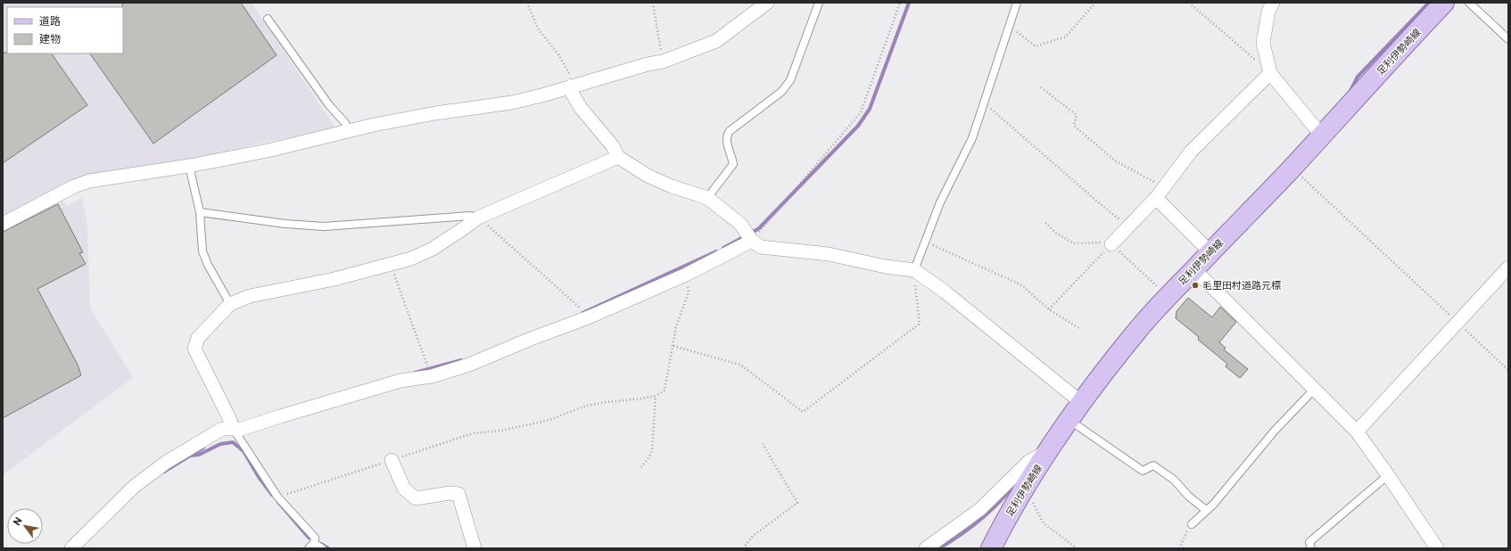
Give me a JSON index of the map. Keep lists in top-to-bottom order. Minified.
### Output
{"streets":{"main road":["足利伊勢崎線"]},"places":["毛里田村道路元標"],"legend":["道路","建物"],"north":"top left"}
